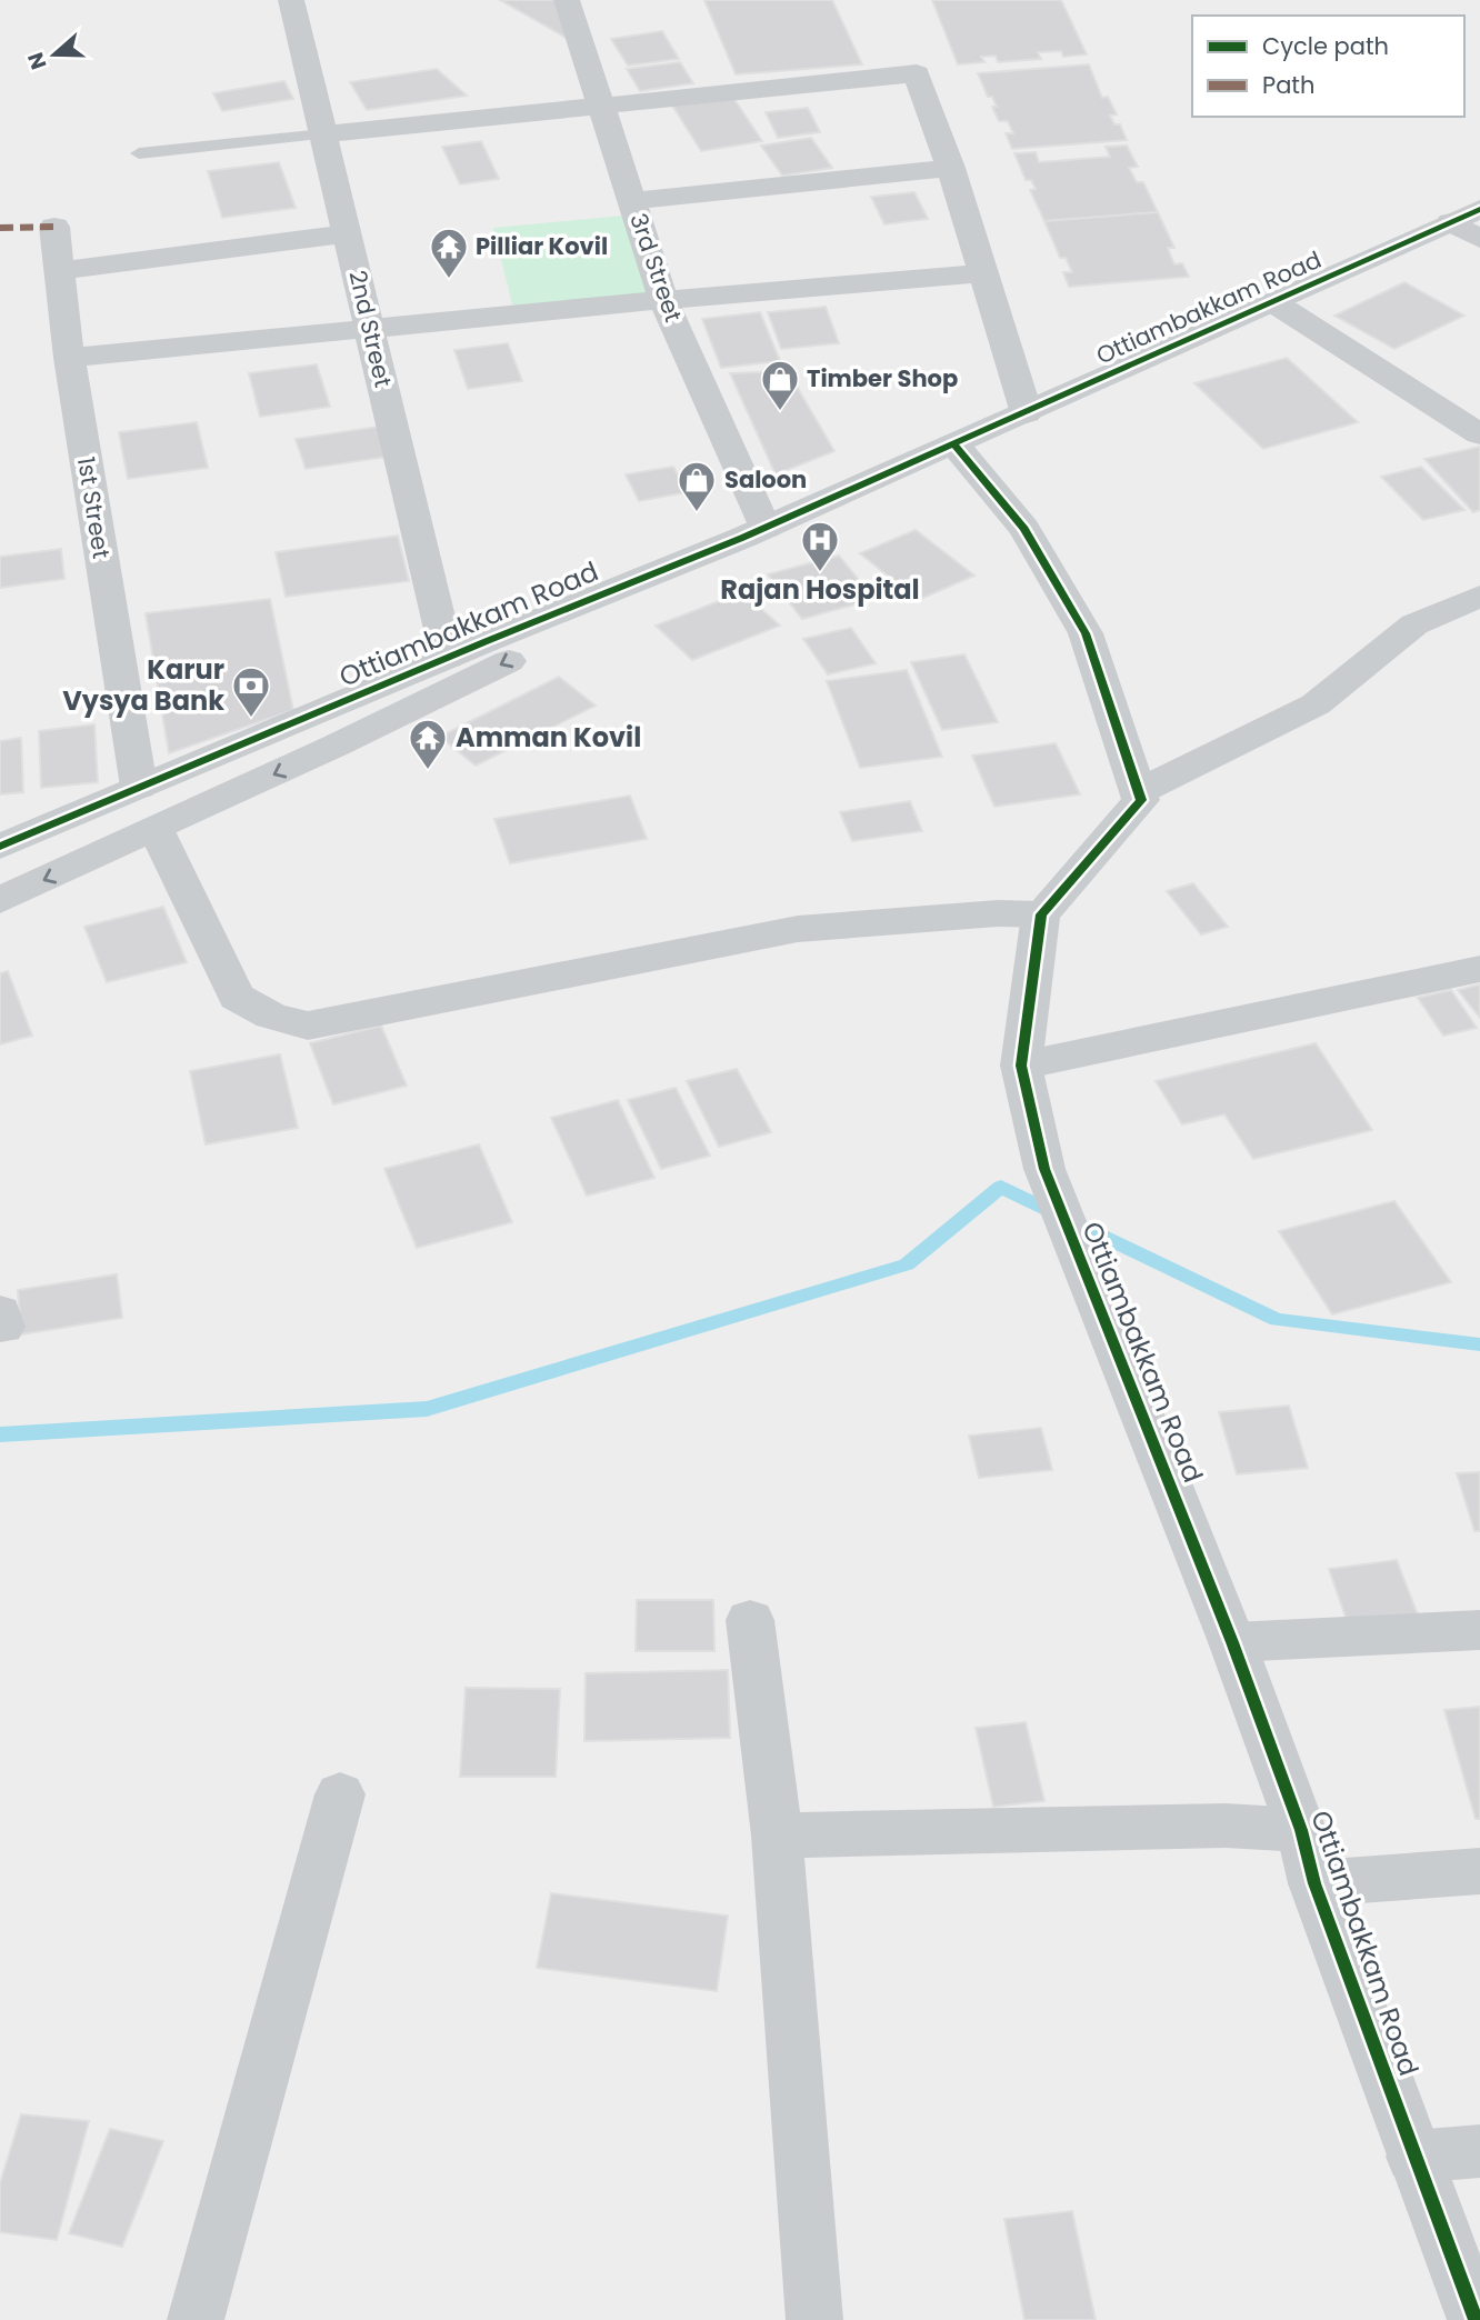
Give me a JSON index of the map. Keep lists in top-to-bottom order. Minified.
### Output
{"streets":{"street":["3rd Street","Ottiambakkam Road","2nd Street","1st Street"]},"crossings":[["3rd Street","Ottiambakkam Road"],["Ottiambakkam Road","2nd Street"],["Ottiambakkam Road","1st Street"]],"places":{"temple":["Pilliar Kovil","Amman Kovil"],"shop":["Timber Shop","Saloon"],"hospital":["Rajan Hospital"],"bank":["Karur Vysya Bank"]},"legend":["Cycle path","Path"],"north":"left"}
